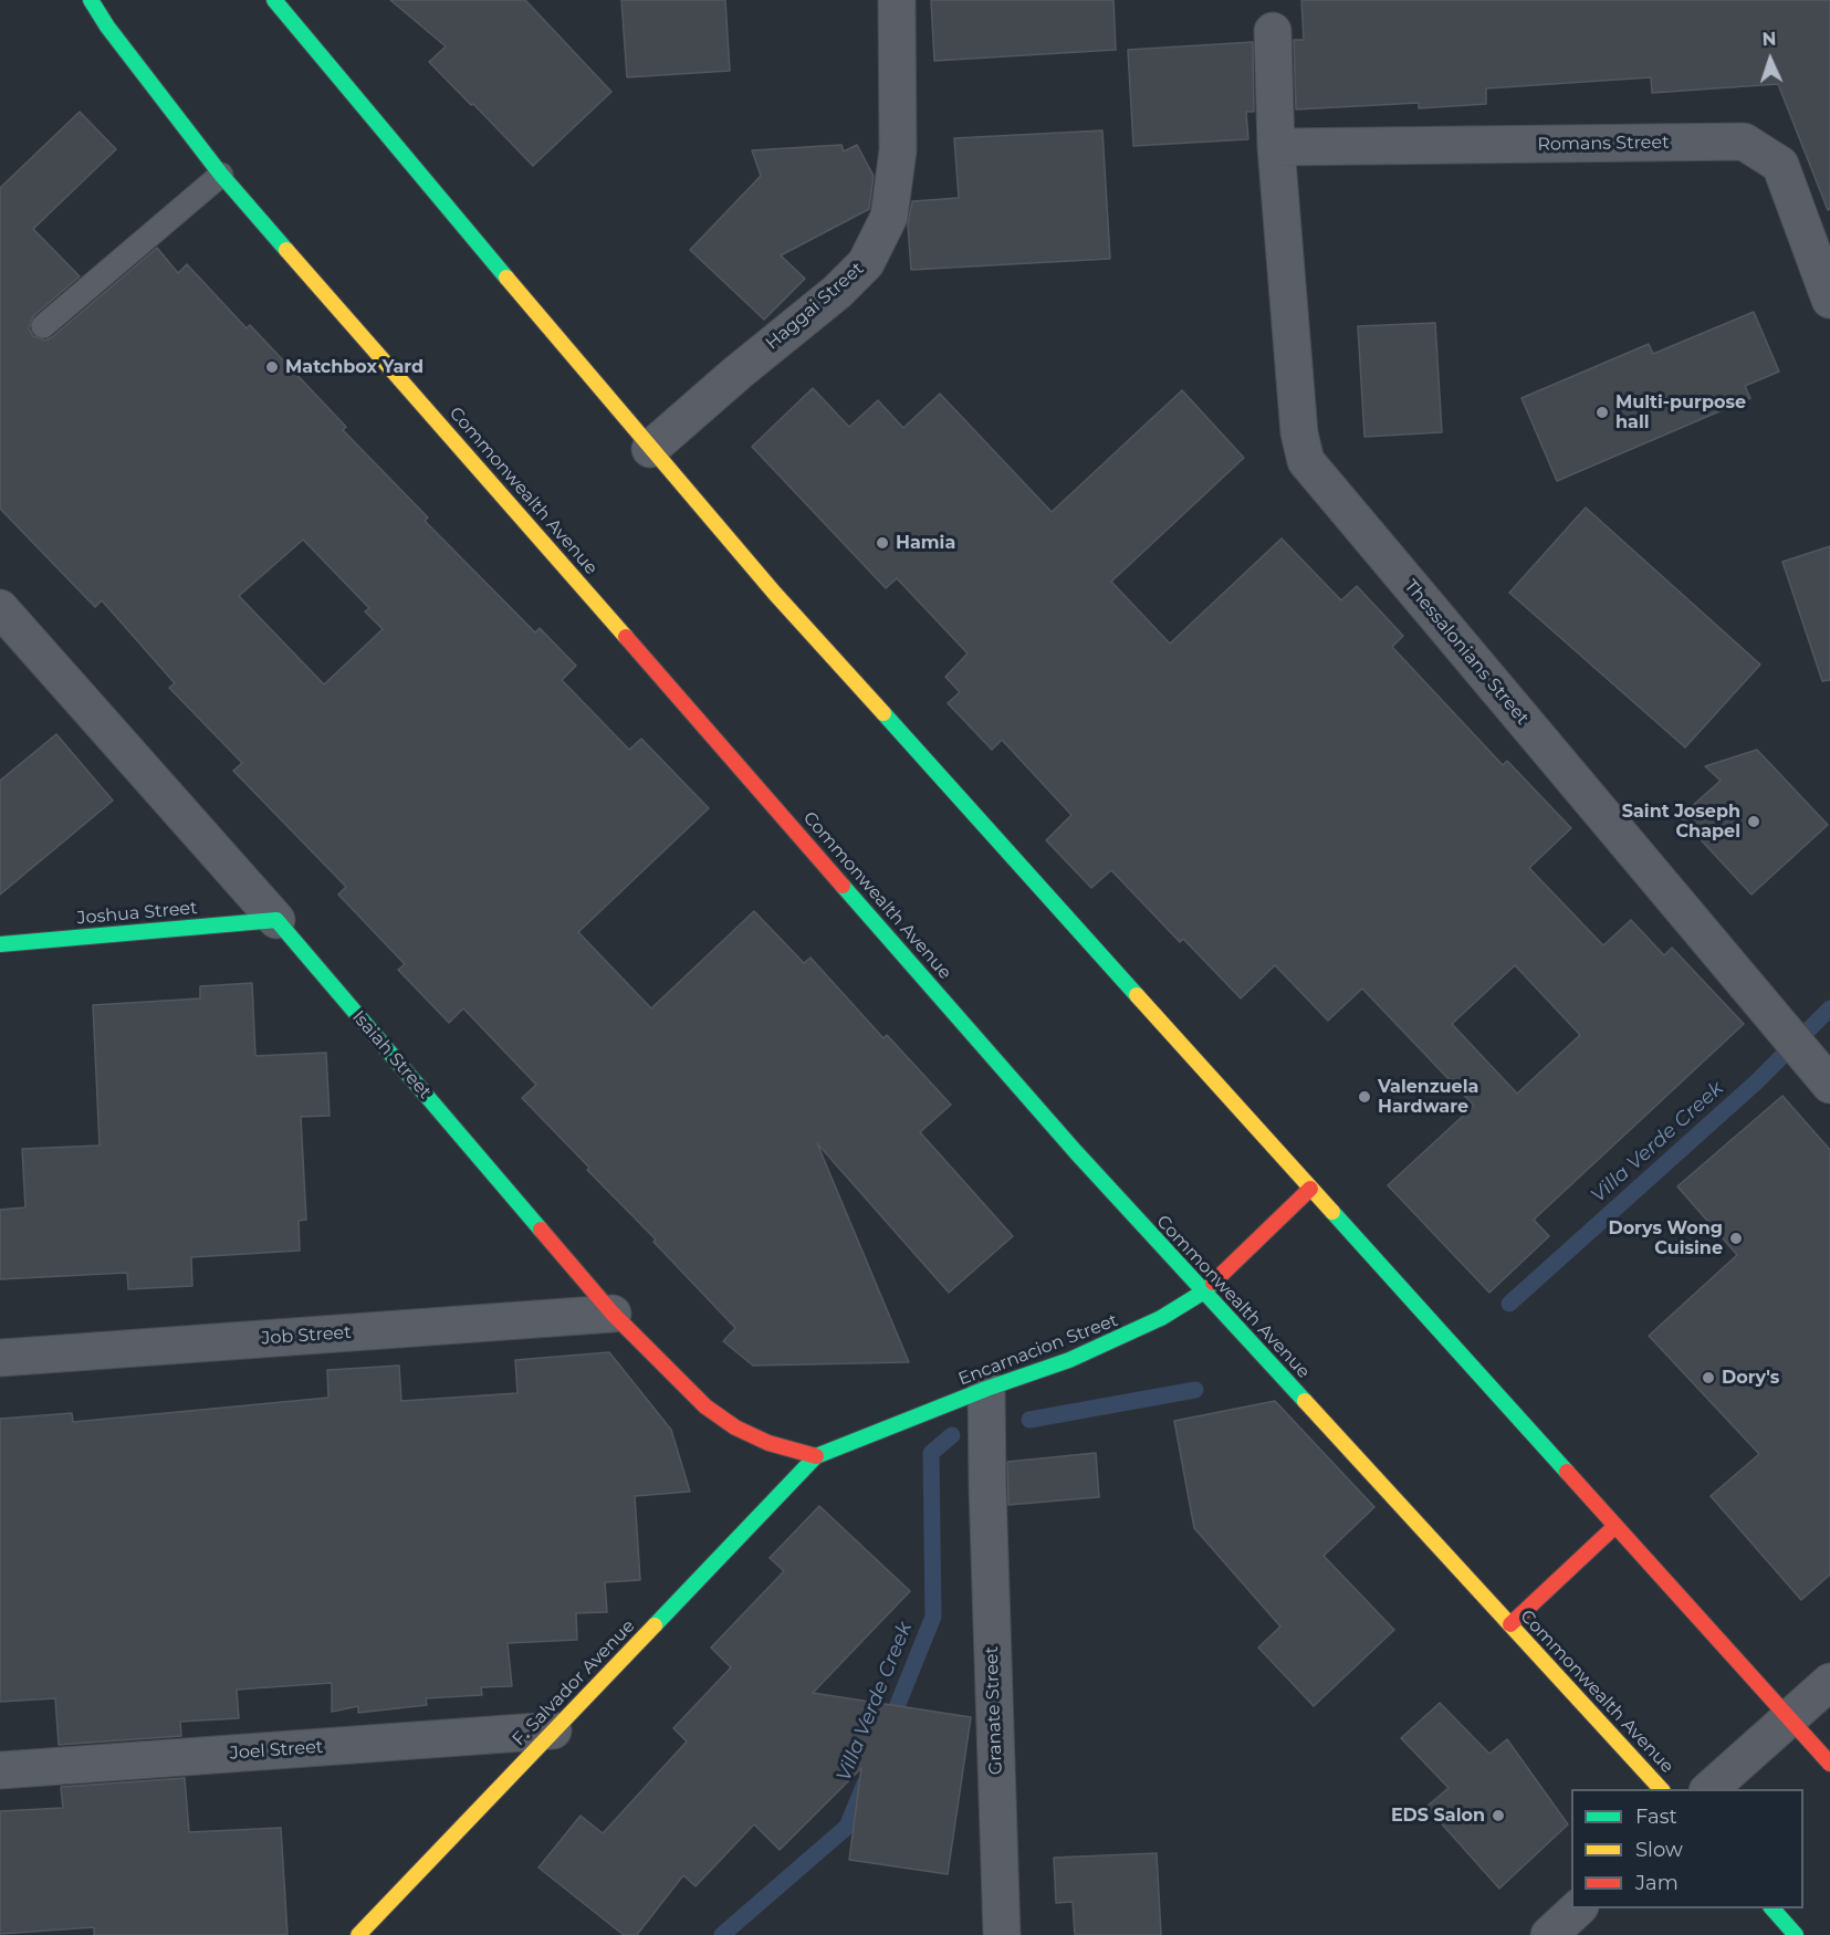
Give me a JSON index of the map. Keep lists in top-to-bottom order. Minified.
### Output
{"streets":{"main road":["Commonwealth Avenue","Joshua Street","Isaiah Street","Encarnacion Street","F. Salvador Avenue"],"street":["Romans Street","Haggai Street","Thessalonians Street","Job Street","Granate Street","Joel Street"]},"crossings":[["Romans Street","Thessalonians Street"],["Commonwealth Avenue","Encarnacion Street"],["Joshua Street","Isaiah Street"],["Isaiah Street","Job Street"],["Isaiah Street","Encarnacion Street"],["Isaiah Street","F. Salvador Avenue"],["Encarnacion Street","F. Salvador Avenue"],["Encarnacion Street","Granate Street"],["F. Salvador Avenue","Joel Street"]],"water":["Villa Verde Creek"],"places":["Matchbox Yard","Multi-purpose hall","Hamia","Saint Joseph Chapel","Valenzuela Hardware","Dorys Wong Cuisine","Dory's","EDS Salon"],"legend":["Fast","Slow","Jam"],"north":"top"}
